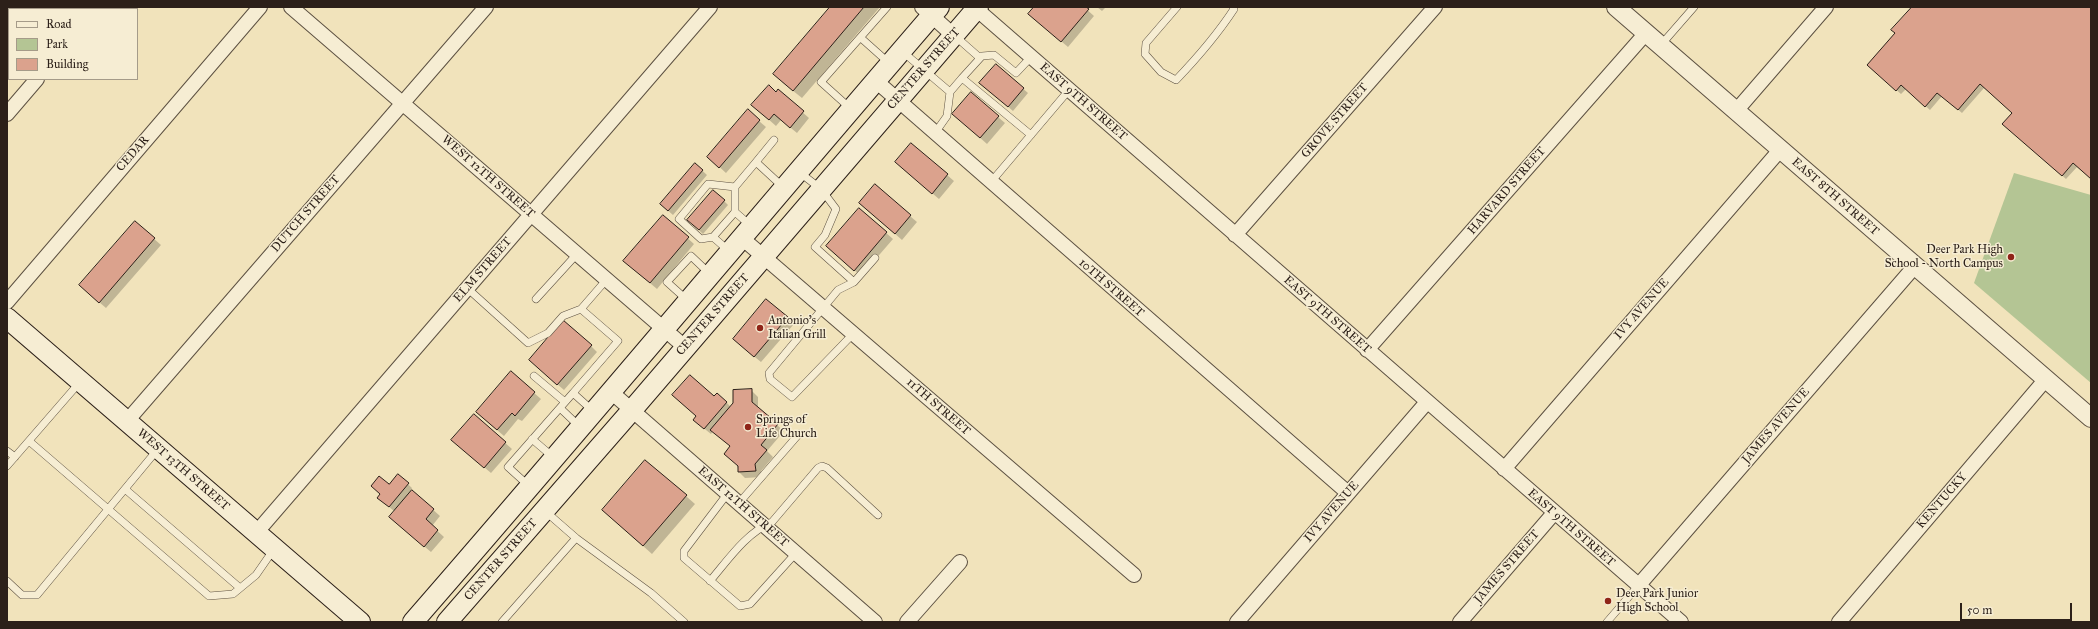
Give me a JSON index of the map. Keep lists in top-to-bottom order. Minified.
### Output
{"streets":{"main road":["CENTER STREET","WEST 13TH STREET"],"street":["EAST 9TH STREET","GROVE STREET","CEDAR","WEST 12TH STREET","HARVARD STREET","EAST 8TH STREET","DUTCH STREET","ELM STREET","10TH STREET","IVY AVENUE","11TH STREET","JAMES AVENUE","KENTUCKY","EAST 12TH STREET","JAMES STREET"]},"crossings":[["CENTER STREET","EAST 9TH STREET"],["CENTER STREET","WEST 12TH STREET"],["CENTER STREET","10TH STREET"],["CENTER STREET","11TH STREET"],["CENTER STREET","EAST 12TH STREET"],["EAST 9TH STREET","GROVE STREET"],["EAST 9TH STREET","HARVARD STREET"],["EAST 9TH STREET","IVY AVENUE"],["EAST 9TH STREET","JAMES AVENUE"],["EAST 9TH STREET","JAMES STREET"],["WEST 12TH STREET","DUTCH STREET"],["WEST 12TH STREET","ELM STREET"],["HARVARD STREET","EAST 8TH STREET"],["EAST 8TH STREET","IVY AVENUE"],["EAST 8TH STREET","JAMES AVENUE"],["EAST 8TH STREET","KENTUCKY"],["DUTCH STREET","WEST 13TH STREET"],["ELM STREET","WEST 13TH STREET"],["10TH STREET","IVY AVENUE"]],"places":["Deer Park High School - North Campus","Antonio's Italian Grill","Springs of Life Church","Deer Park Junior High School"],"legend":["Road","Park","Building"],"scale_bar":"50 m"}
